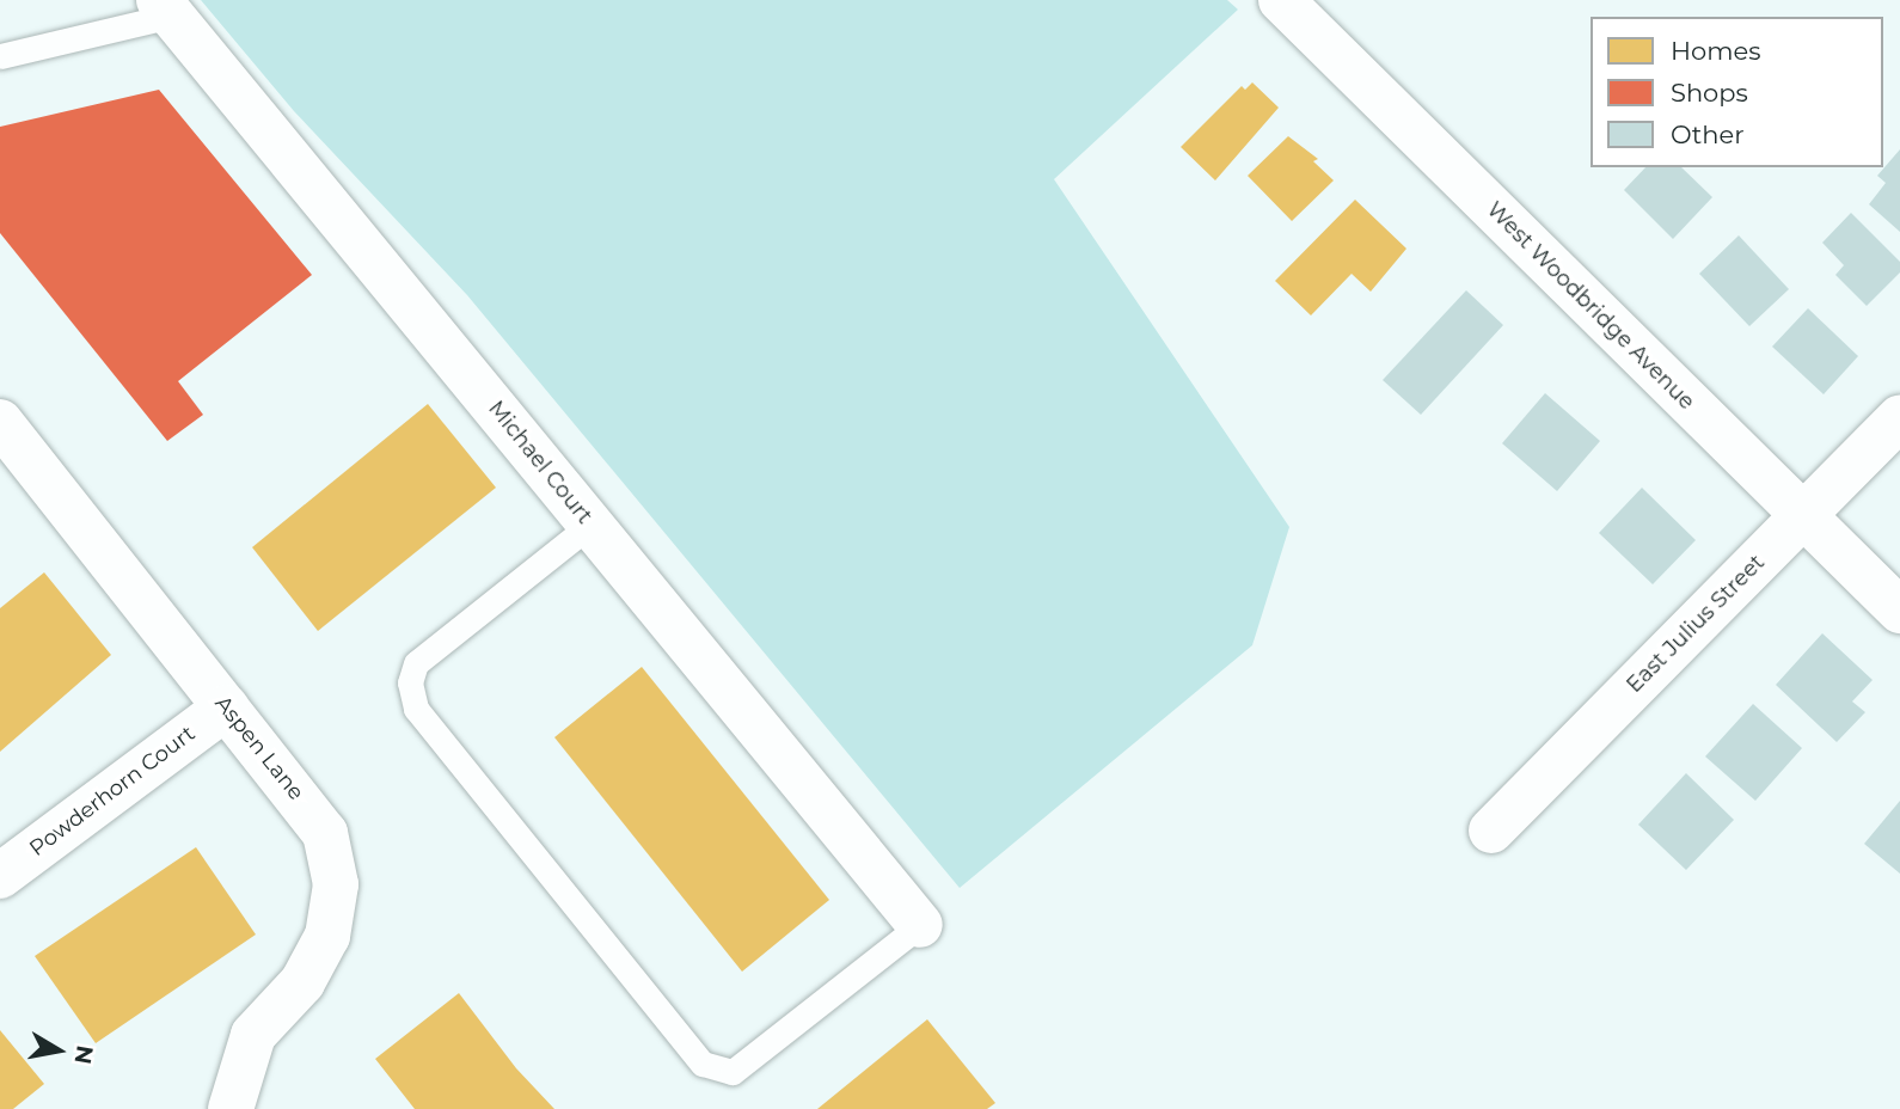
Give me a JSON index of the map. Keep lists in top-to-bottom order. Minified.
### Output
{"streets":{"street":["West Woodbridge Avenue","Michael Court","East Julius Street","Aspen Lane","Powderhorn Court"]},"crossings":[["West Woodbridge Avenue","East Julius Street"],["Aspen Lane","Powderhorn Court"]],"legend":["Homes","Shops","Other"],"north":"right"}
